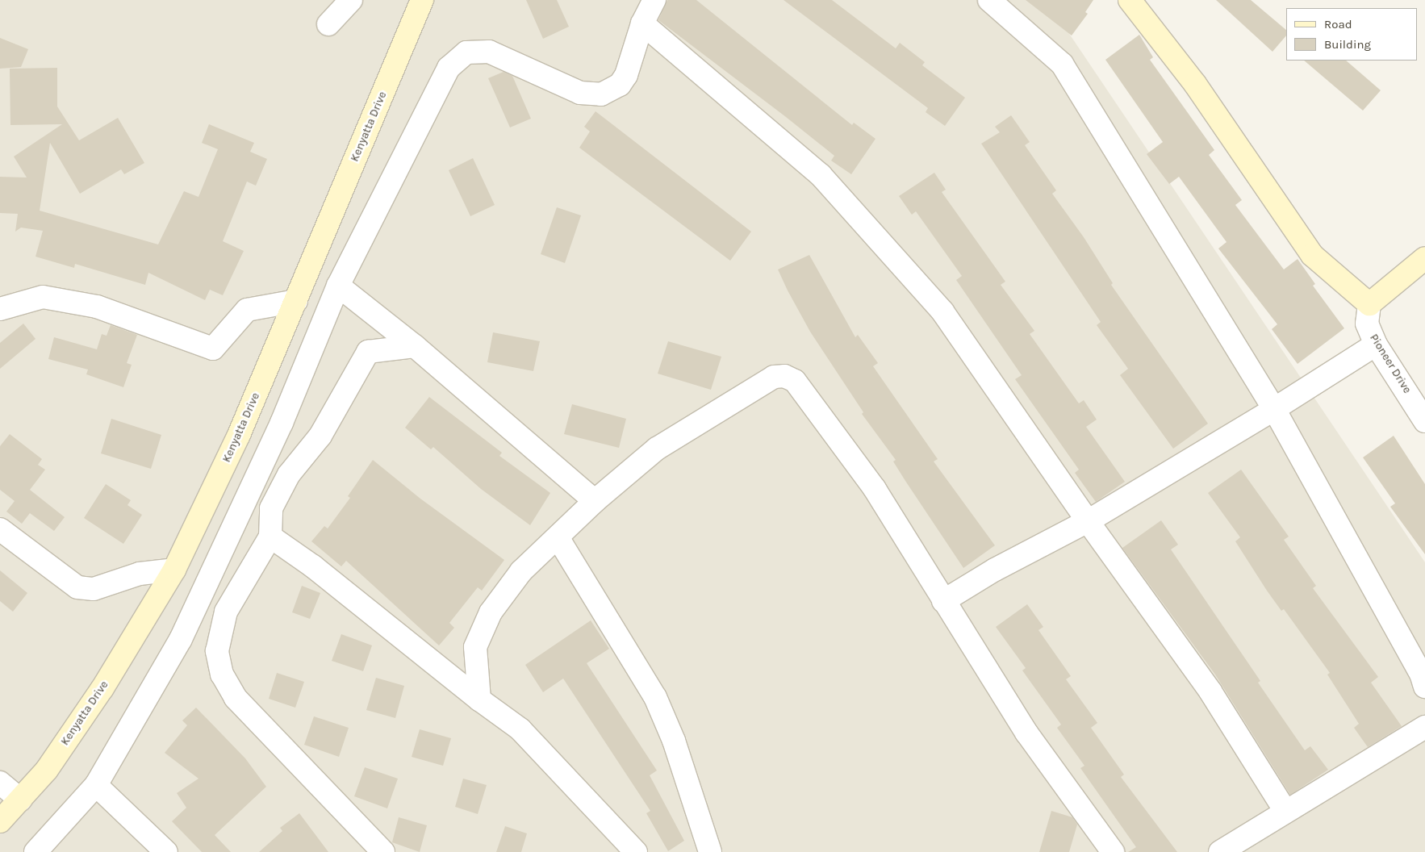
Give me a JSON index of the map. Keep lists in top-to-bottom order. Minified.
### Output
{"streets":{"main road":["Kenyatta Drive"],"street":["Pioneer Drive"]},"legend":["Road","Building"]}
